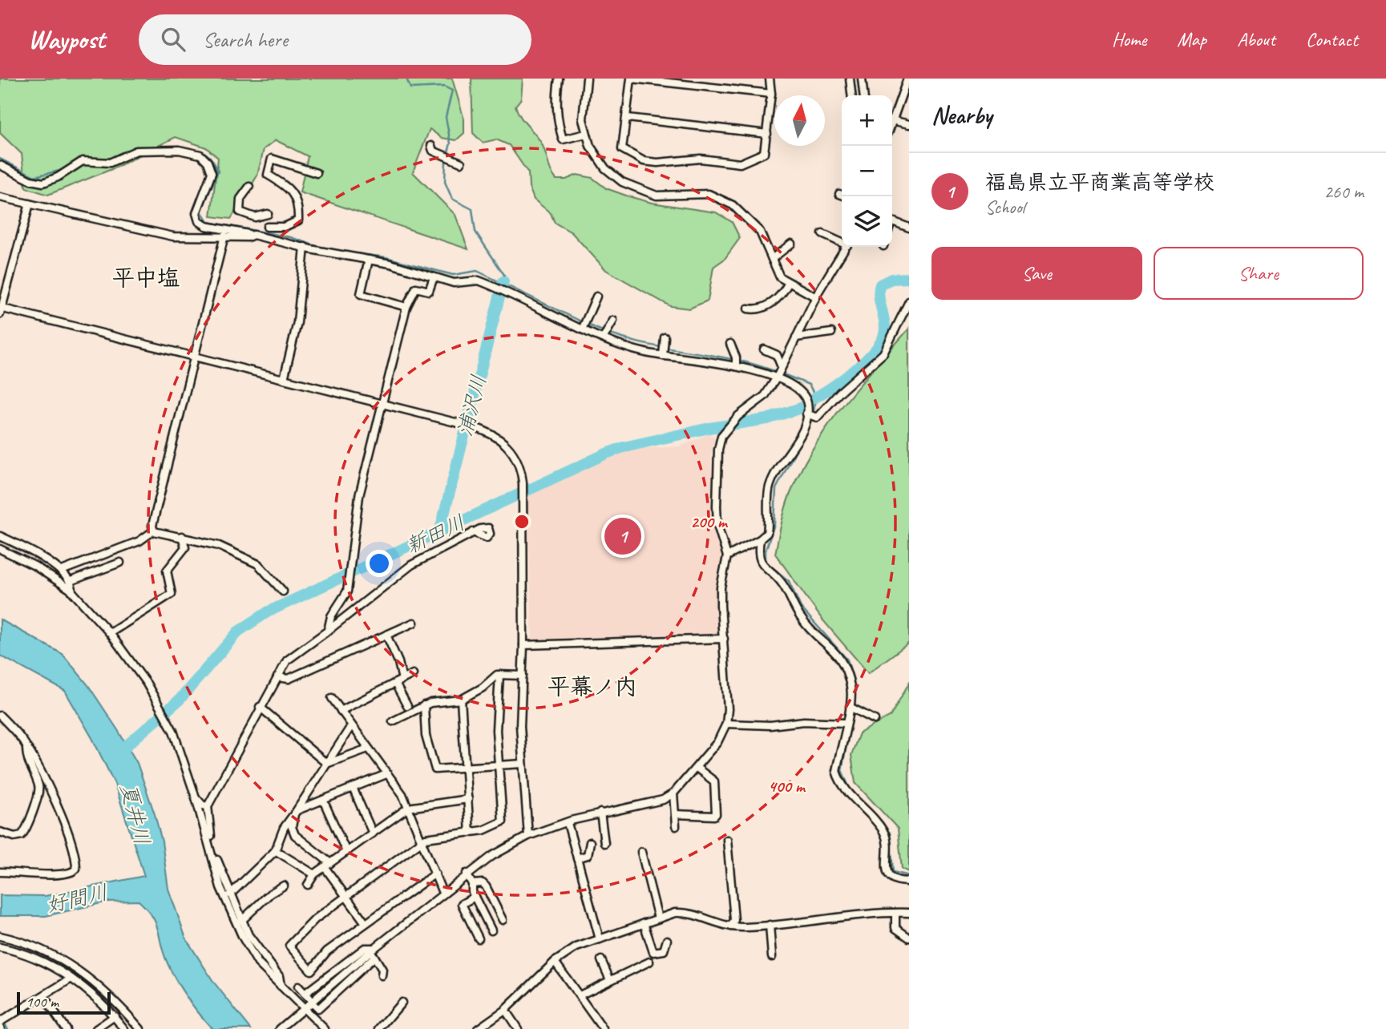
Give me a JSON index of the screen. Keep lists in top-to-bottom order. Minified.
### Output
{"districts":["平中塩","平幕ノ内"],"water":["浦沢川","新田川","夏井川","好間川"],"scale_bar":"100 m","north":"top","page":{"header":"Waypost","search":"Search here","nav":["Home","Map","About","Contact"],"heading":"Nearby","map_buttons":["+","−"],"list":[{"mark":"1","name":"福島県立平商業高等学校","note":"School","value":"260 m"}],"buttons":["Save","Share"],"pins":"1","scale":"100 m"},"rings":["200 m","400 m"]}
